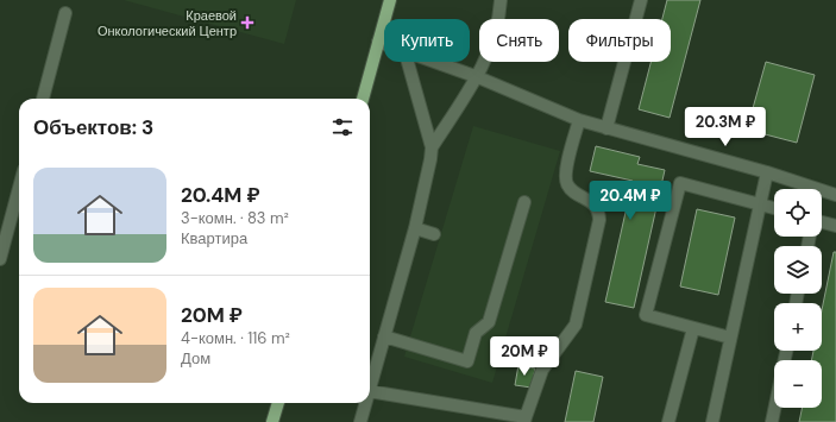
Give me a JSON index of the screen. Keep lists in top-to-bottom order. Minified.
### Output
{"places":{"health":["Краевой Онкологический Центр"]},"page":{"chip":["Купить","Снять","Фильтры"],"heading":"Объектов: 3","price":["20.3M ₽","20.4M ₽","20M ₽"],"list":[{"name":"20.4M ₽","note":"3-комн. · 83 m² · Квартира"},{"name":"20M ₽","note":"4-комн. · 116 m² · Дом"}],"map_buttons":["+","−"]}}
